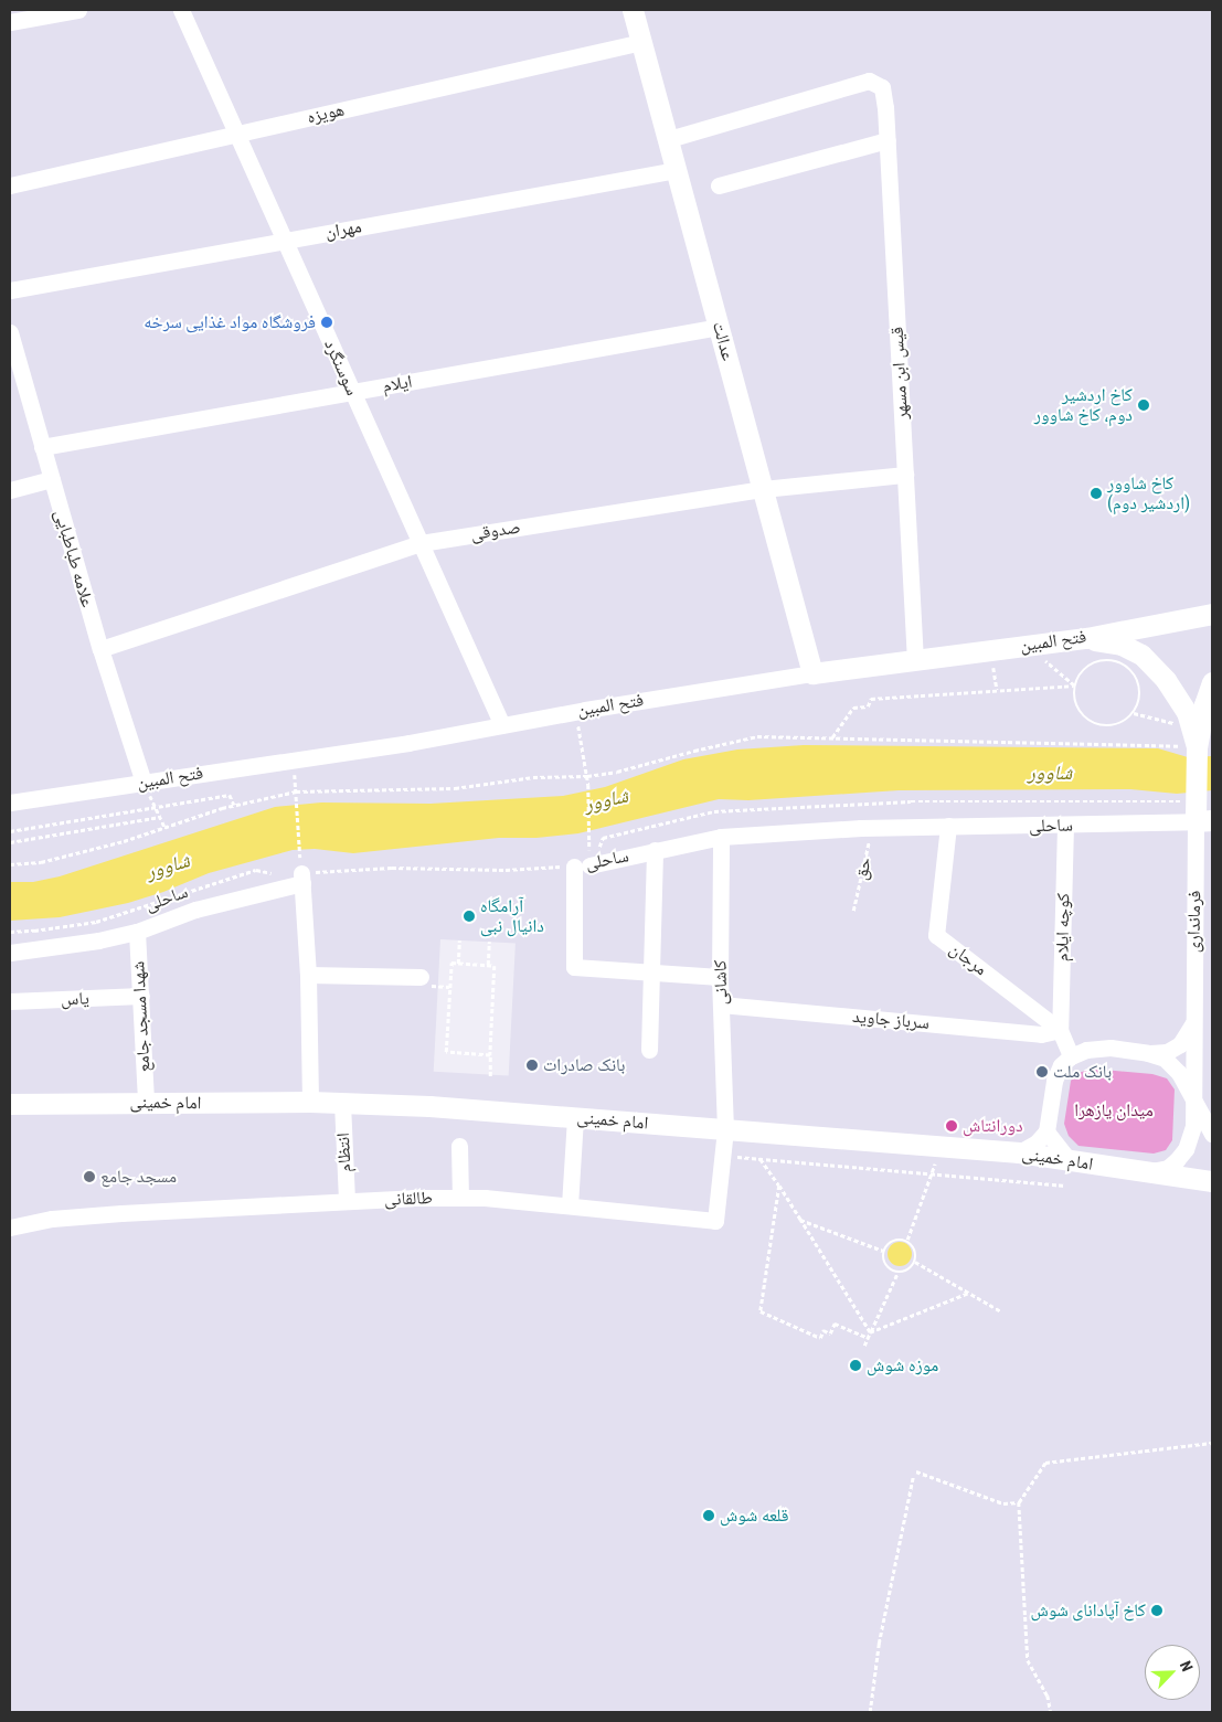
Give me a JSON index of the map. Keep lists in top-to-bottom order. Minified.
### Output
{"streets":{"street":["هویزه","مهران","عدالت","سوسنگرد","قیس ابن مسهر","ایلام","صدوقی","علامه طباطبایی","فتح المبین","ساحلی","فرمانداری","کوچه ایلام","مرجان","کاشانی","یاس","شهدا مسجد جامع","سرباز جاوید","امام خمینی","انتظام","طالقانی"],"path":["حق"]},"crossings":[["هویزه","عدالت"],["هویزه","سوسنگرد"],["مهران","عدالت"],["مهران","سوسنگرد"],["عدالت","قیس ابن مسهر"],["عدالت","ایلام"],["عدالت","صدوقی"],["عدالت","فتح المبین"],["سوسنگرد","ایلام"],["سوسنگرد","صدوقی"],["سوسنگرد","فتح المبین"],["قیس ابن مسهر","صدوقی"],["قیس ابن مسهر","فتح المبین"],["ایلام","علامه طباطبایی"],["صدوقی","علامه طباطبایی"],["علامه طباطبایی","فتح المبین"],["ساحلی","حق"],["ساحلی","فرمانداری"],["ساحلی","کوچه ایلام"],["ساحلی","مرجان"],["ساحلی","کاشانی"],["ساحلی","شهدا مسجد جامع"],["فرمانداری","امام خمینی"],["کوچه ایلام","مرجان"],["کوچه ایلام","سرباز جاوید"],["مرجان","سرباز جاوید"],["کاشانی","سرباز جاوید"],["کاشانی","امام خمینی"],["کاشانی","طالقانی"],["یاس","شهدا مسجد جامع"],["شهدا مسجد جامع","امام خمینی"],["امام خمینی","انتظام"],["امام خمینی","طالقانی"],["انتظام","طالقانی"]],"water":["شاوور"],"parks":["میدان یازهرا"],"places":["فروشگاه مواد غذایی سرخه","کاخ اردشیر دوم، کاخ شاوور","کاخ شاوور (اردشیر دوم)","آرامگاه دانیال نبی","بانک صادرات","بانک ملت","دورانتاش","مسجد جامع","موزه شوش","قلعه شوش","کاخ آپاداناى شوش"],"north":"top right"}
